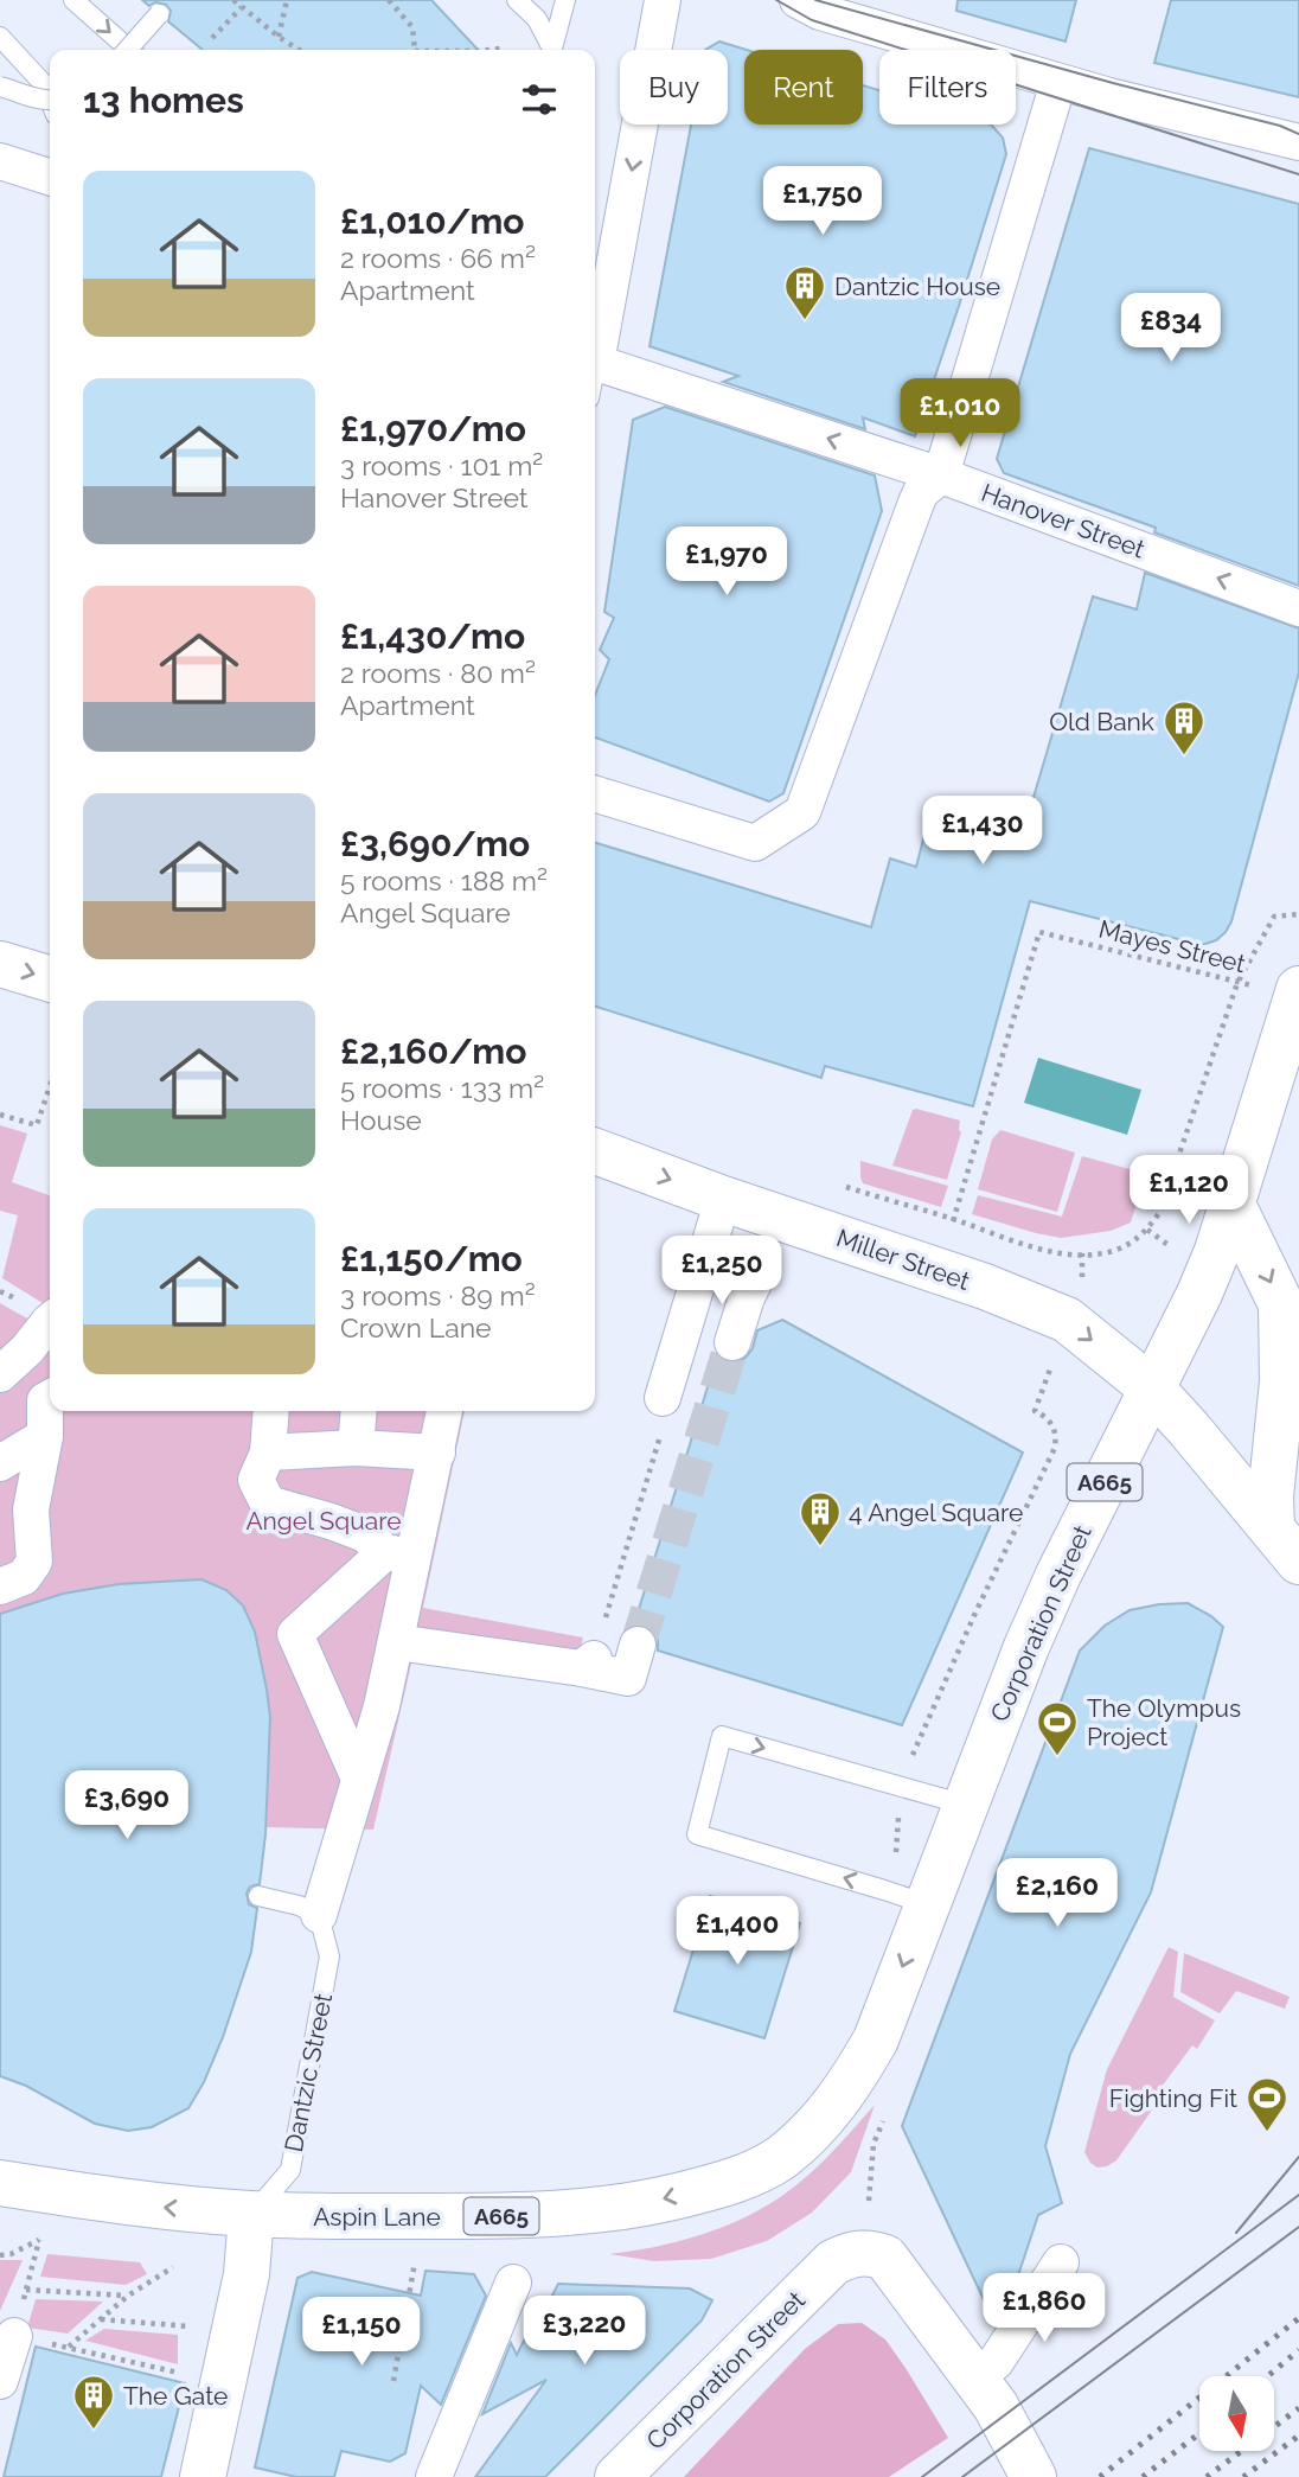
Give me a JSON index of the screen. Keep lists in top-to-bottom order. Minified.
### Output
{"streets":{"main road":["Miller Street","A665","Corporation Street","Aspin Lane"],"street":["Hanover Street"],"lane":["Dantzic Street"],"path":["Mayes Street"]},"crossings":[["Mayes Street","Corporation Street"],["Miller Street","Corporation Street"],["A665","Dantzic Street"],["A665","Aspin Lane"],["Corporation Street","Aspin Lane"],["Dantzic Street","Aspin Lane"]],"one_way":["Hanover Street","Miller Street","Aspin Lane"],"parks":["Angel Square"],"places":{"building":["Dantzic House","Old Bank","4 Angel Square","The Gate"],"sports":["The Olympus Project","Fighting Fit"]},"north":"bottom","page":{"chip":["Buy","Rent","Filters"],"heading":"13 homes","list":[{"name":"£1,010/mo","note":"2 rooms · 66 m² · Apartment"},{"name":"£1,970/mo","note":"3 rooms · 101 m² · Hanover Street"},{"name":"£1,430/mo","note":"2 rooms · 80 m² · Apartment"},{"name":"£3,690/mo","note":"5 rooms · 188 m² · Angel Square"},{"name":"£2,160/mo","note":"5 rooms · 133 m² · House"},{"name":"£1,150/mo","note":"3 rooms · 89 m² · Crown Lane"}],"price":["£1,750","£834","£1,010","£1,970","£1,430","£1,120","£1,250","£3,690","£2,160","£1,400","£1,860","£3,220","£1,150"]}}
